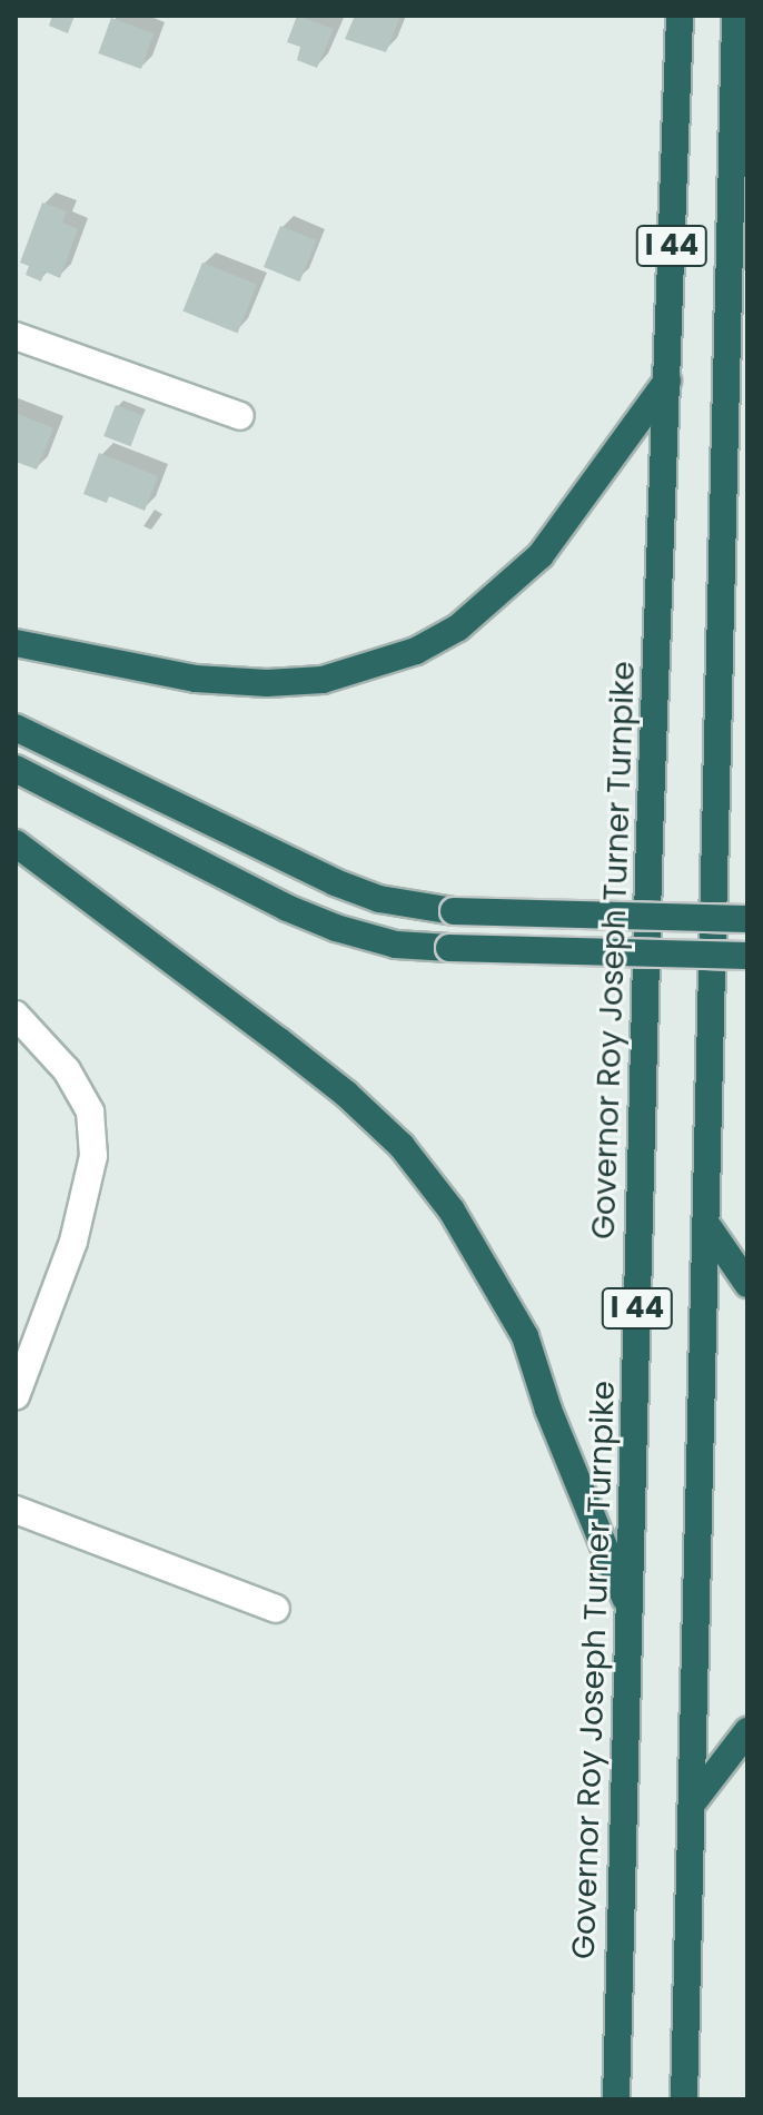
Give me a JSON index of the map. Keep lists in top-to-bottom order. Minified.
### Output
{"streets":{"highway":["I 44","Governor Roy Joseph Turner Turnpike"]}}
